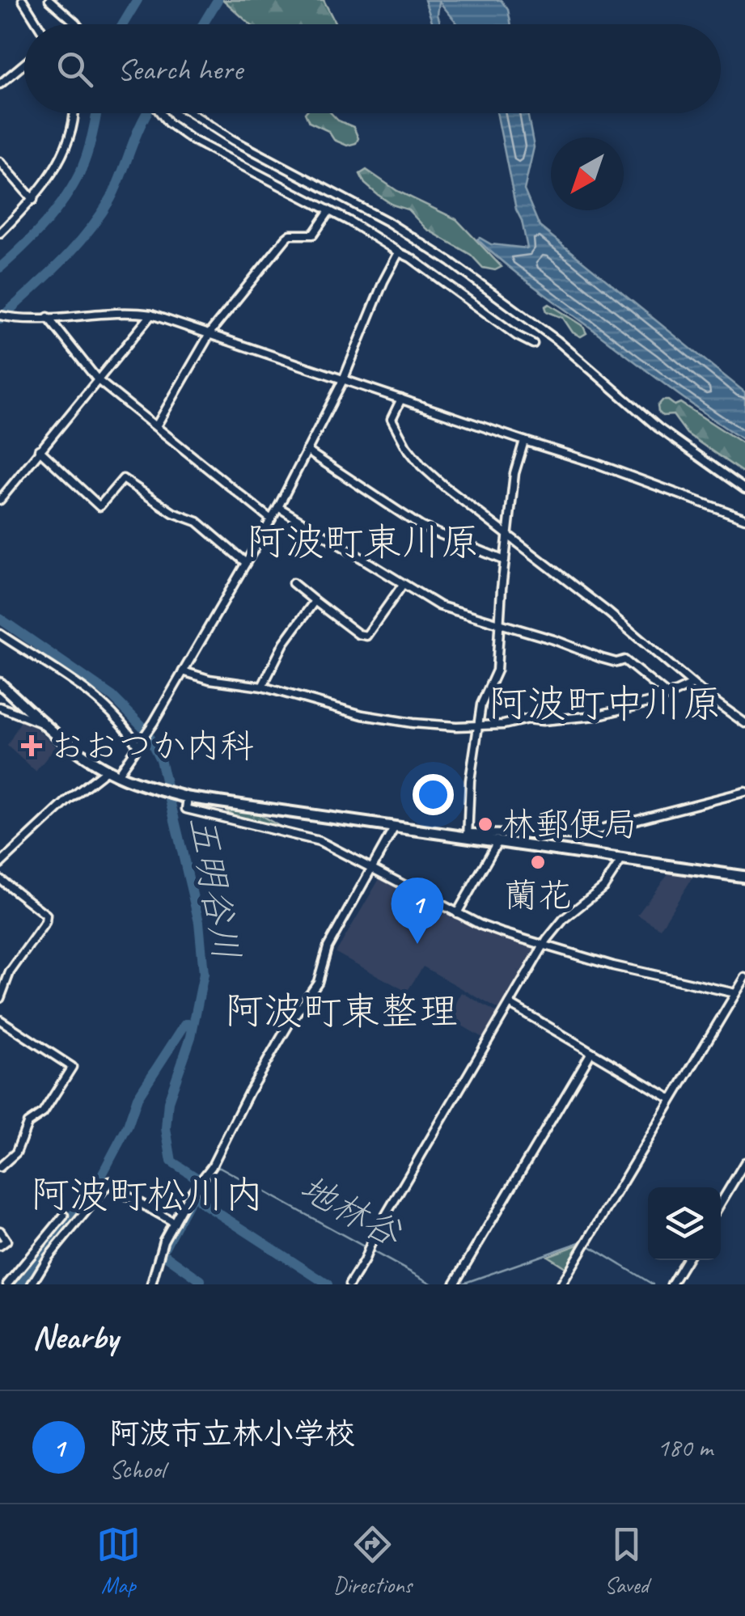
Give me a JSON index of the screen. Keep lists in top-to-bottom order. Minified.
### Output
{"districts":["阿波町東川原","阿波町中川原","阿波町東整理","阿波町松川内"],"water":["五明谷川","地林谷"],"places":{"health":["おおつか内科"],"other":["林郵便局","蘭花"]},"north":"bottom left","page":{"search":"Search here","pins":"1","heading":"Nearby","list":[{"mark":"1","name":"阿波市立林小学校","note":"School","value":"180 m"}],"nav":["Map","Directions","Saved"]}}
